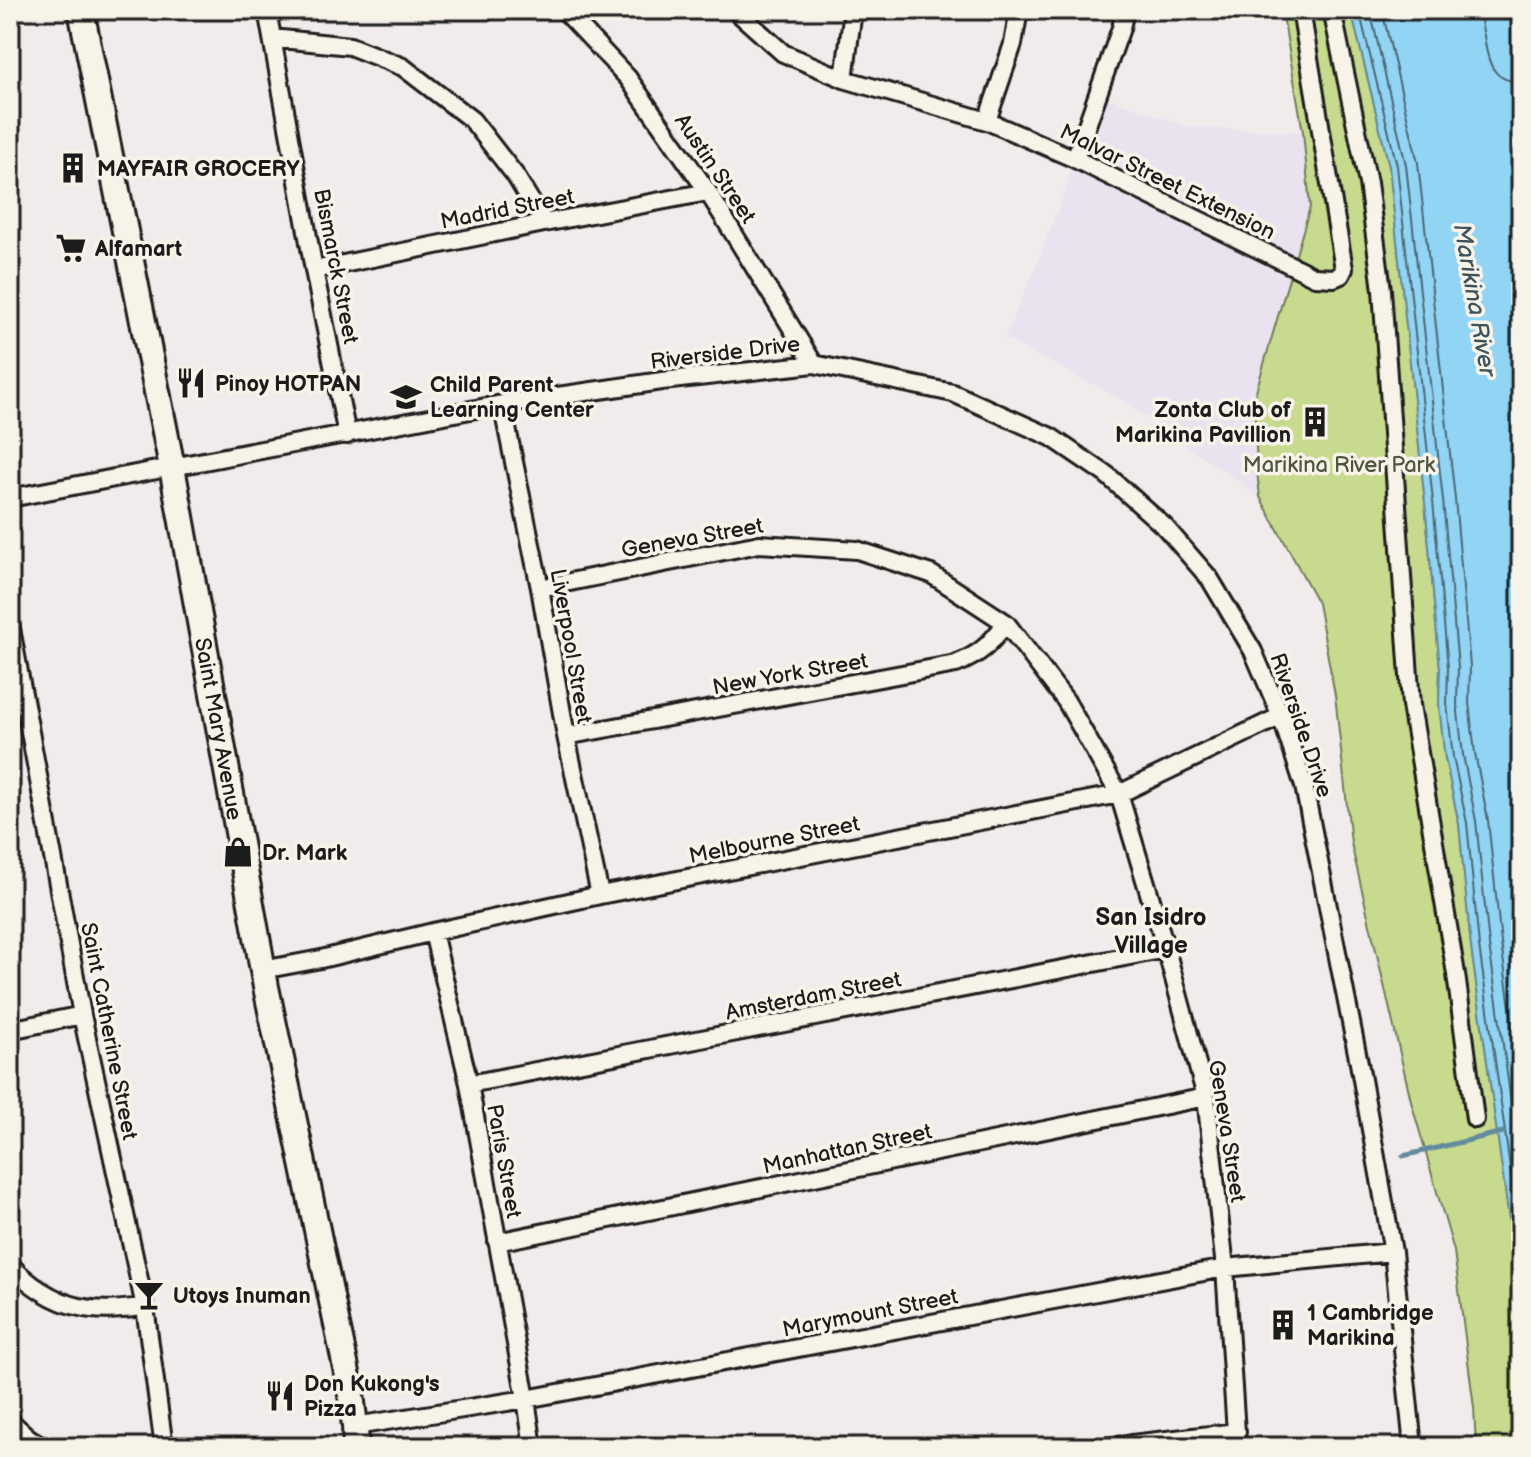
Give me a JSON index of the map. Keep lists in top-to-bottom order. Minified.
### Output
{"streets":{"street":["Austin Street","Malvar Street Extension","Madrid Street","Bismarck Street","Riverside Drive","Geneva Street","Liverpool Street","New York Street","Saint Mary Avenue","Melbourne Street","Amsterdam Street","Saint Catherine Street","Manhattan Street","Paris Street","Marymount Street"]},"crossings":[["Austin Street","Madrid Street"],["Austin Street","Riverside Drive"],["Madrid Street","Bismarck Street"],["Bismarck Street","Riverside Drive"],["Riverside Drive","Liverpool Street"],["Riverside Drive","Saint Mary Avenue"],["Riverside Drive","Melbourne Street"],["Riverside Drive","Marymount Street"],["Geneva Street","Liverpool Street"],["Geneva Street","New York Street"],["Geneva Street","Melbourne Street"],["Geneva Street","Amsterdam Street"],["Geneva Street","Manhattan Street"],["Geneva Street","Marymount Street"],["Liverpool Street","New York Street"],["Liverpool Street","Melbourne Street"],["Saint Mary Avenue","Melbourne Street"],["Saint Mary Avenue","Marymount Street"],["Melbourne Street","Paris Street"],["Amsterdam Street","Paris Street"],["Manhattan Street","Paris Street"],["Paris Street","Marymount Street"]],"districts":["San Isidro Village"],"water":["Marikina River"],"parks":["Marikina River Park"],"places":{"building":["MAYFAIR GROCERY","Zonta Club of Marikina Pavillion","1 Cambridge Marikina"],"supermarket":["Alfamart"],"restaurant":["Pinoy HOTPAN","Don Kukong's Pizza"],"school or university":["Child Parent Learning Center"],"shop":["Dr. Mark"],"bar":["Utoys Inuman"]}}
